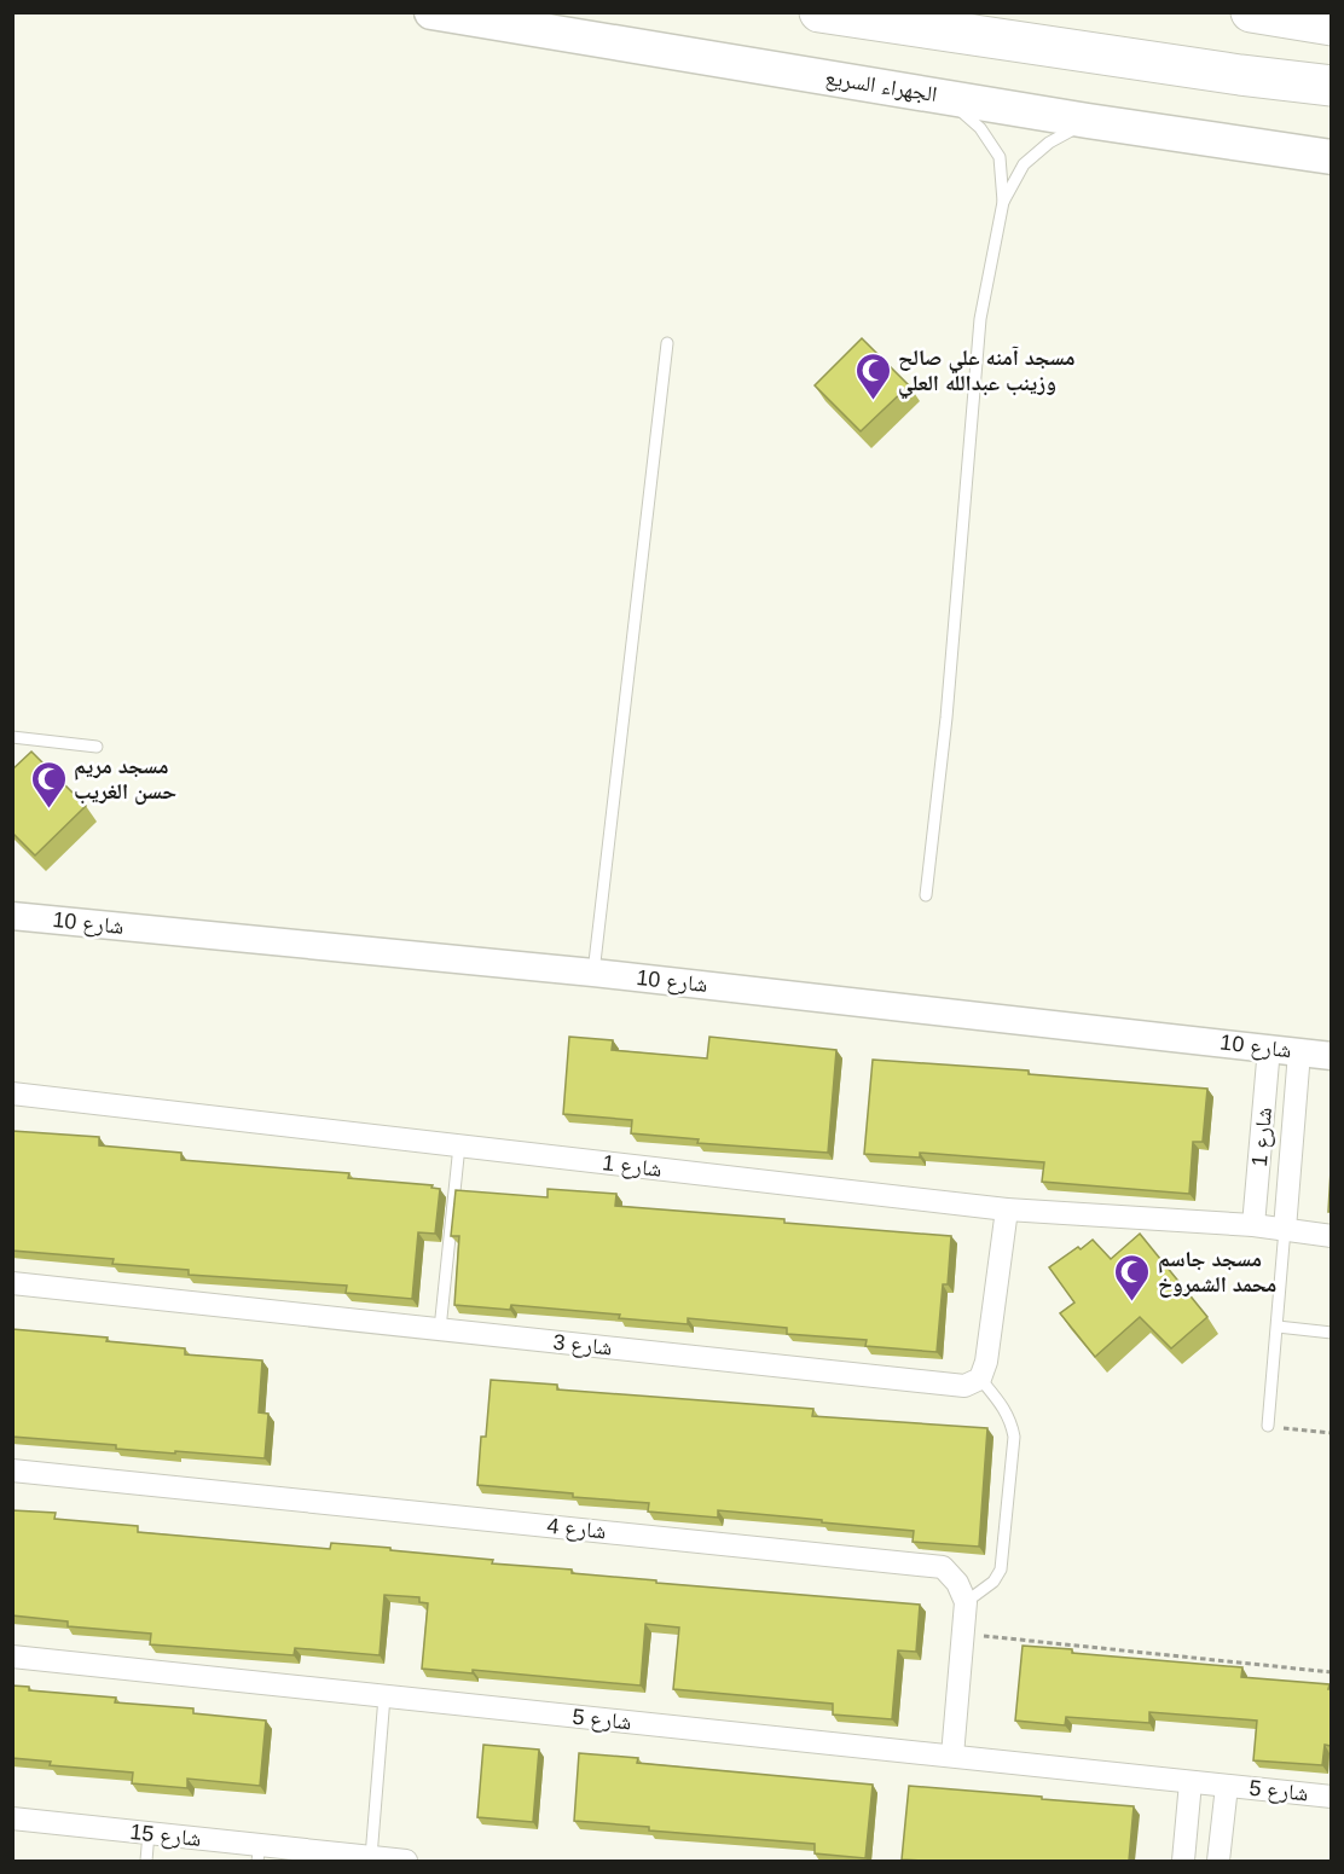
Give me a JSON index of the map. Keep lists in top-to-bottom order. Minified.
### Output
{"streets":{"main road":["الجهراء السريع"],"street":["شارع 10","شارع 1","شارع 3","شارع 4","شارع 5","شارع 15"]},"crossings":[["شارع 10","شارع 1"]],"places":{"mosque":["مسجد آمنه علي صالح وزينب عبدالله العلي","مسجد مريم حسن الغريب","مسجد جاسم محمد الشمروخ"]}}
